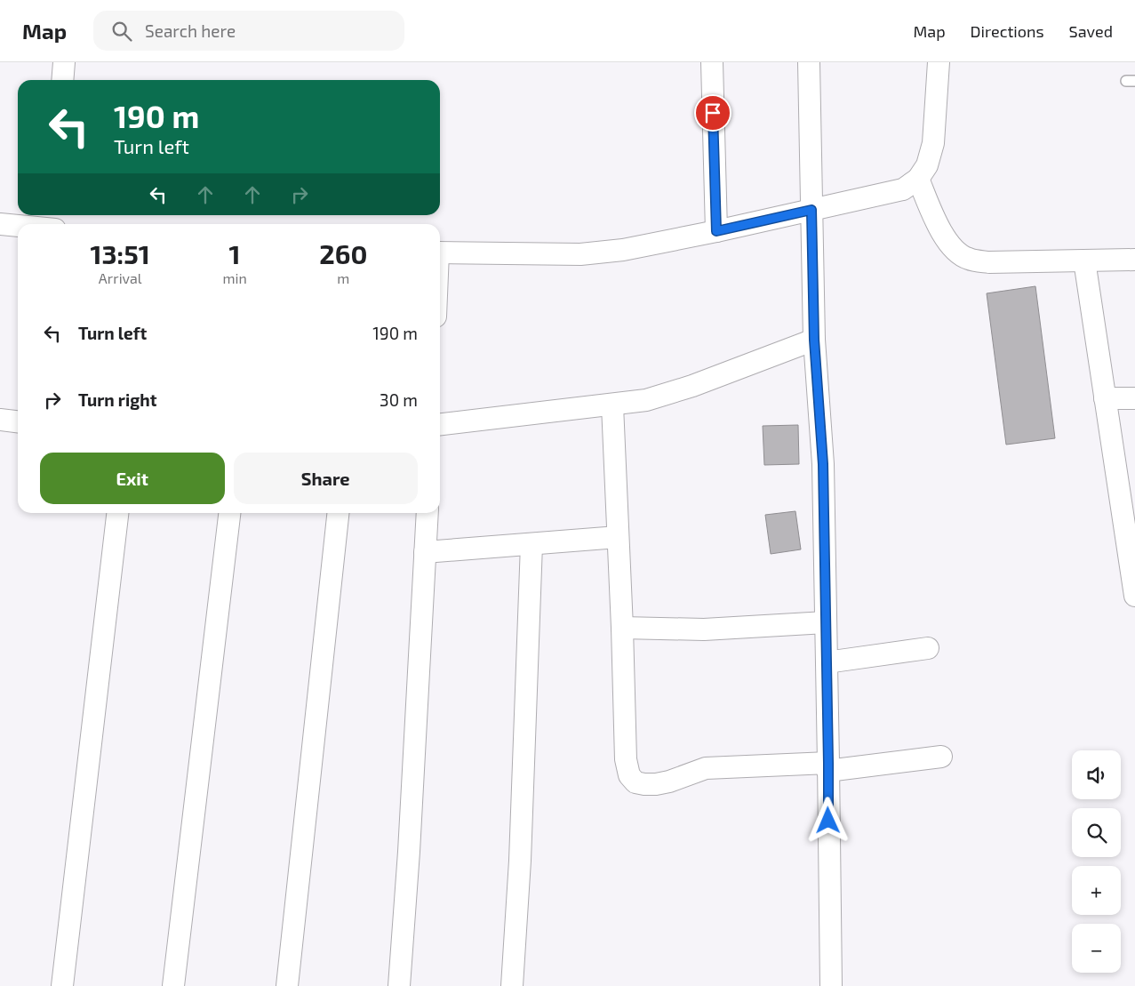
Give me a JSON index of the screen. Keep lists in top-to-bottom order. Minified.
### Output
{"page":{"header":"Map","search":"Search here","nav":["Map","Directions","Saved"],"turn":["190 m","Turn left"],"eta":["13:51","Arrival","1","min","260","m"],"list":[{"name":"Turn left","value":"190 m"},{"name":"Turn right","value":"30 m"}],"buttons":["Exit","Share"],"map_buttons":["+","−"]}}
